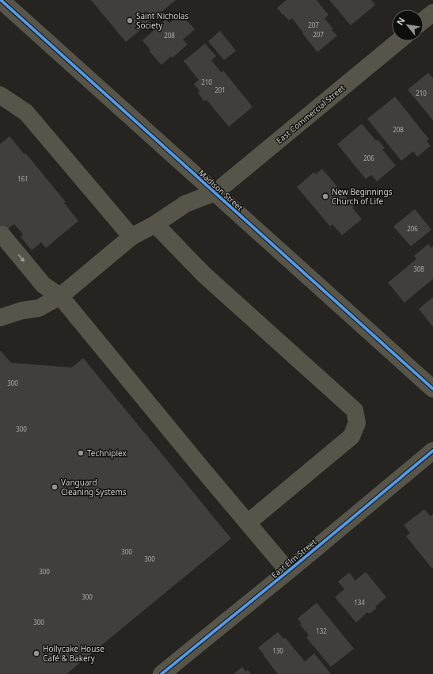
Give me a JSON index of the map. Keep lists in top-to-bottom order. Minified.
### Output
{"streets":{"street":["East Commercial Street","Madison Street","East Elm Street"]},"crossings":[["East Commercial Street","Madison Street"]],"places":["Saint Nicholas Society","New Beginnings Church of Life","Techniplex","Vanguard Cleaning Systems","Hollycake House Café & Bakery"],"house_numbers":["207","207","208","210","201","210","208","206","161","206","308","300","300","300","300","300","300","134","300","132","130"],"north":"top left"}
